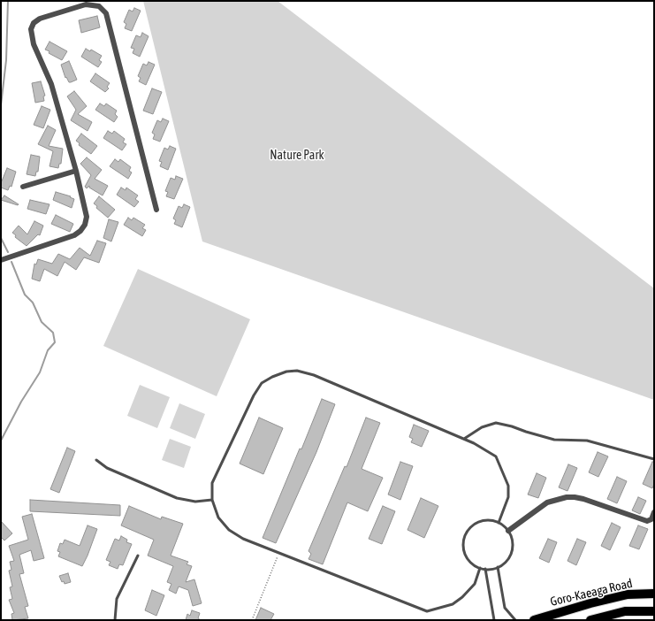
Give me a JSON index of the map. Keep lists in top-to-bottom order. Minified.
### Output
{"streets":{"main road":["Goro-Kaeaga Road"]},"parks":["Nature Park"]}
